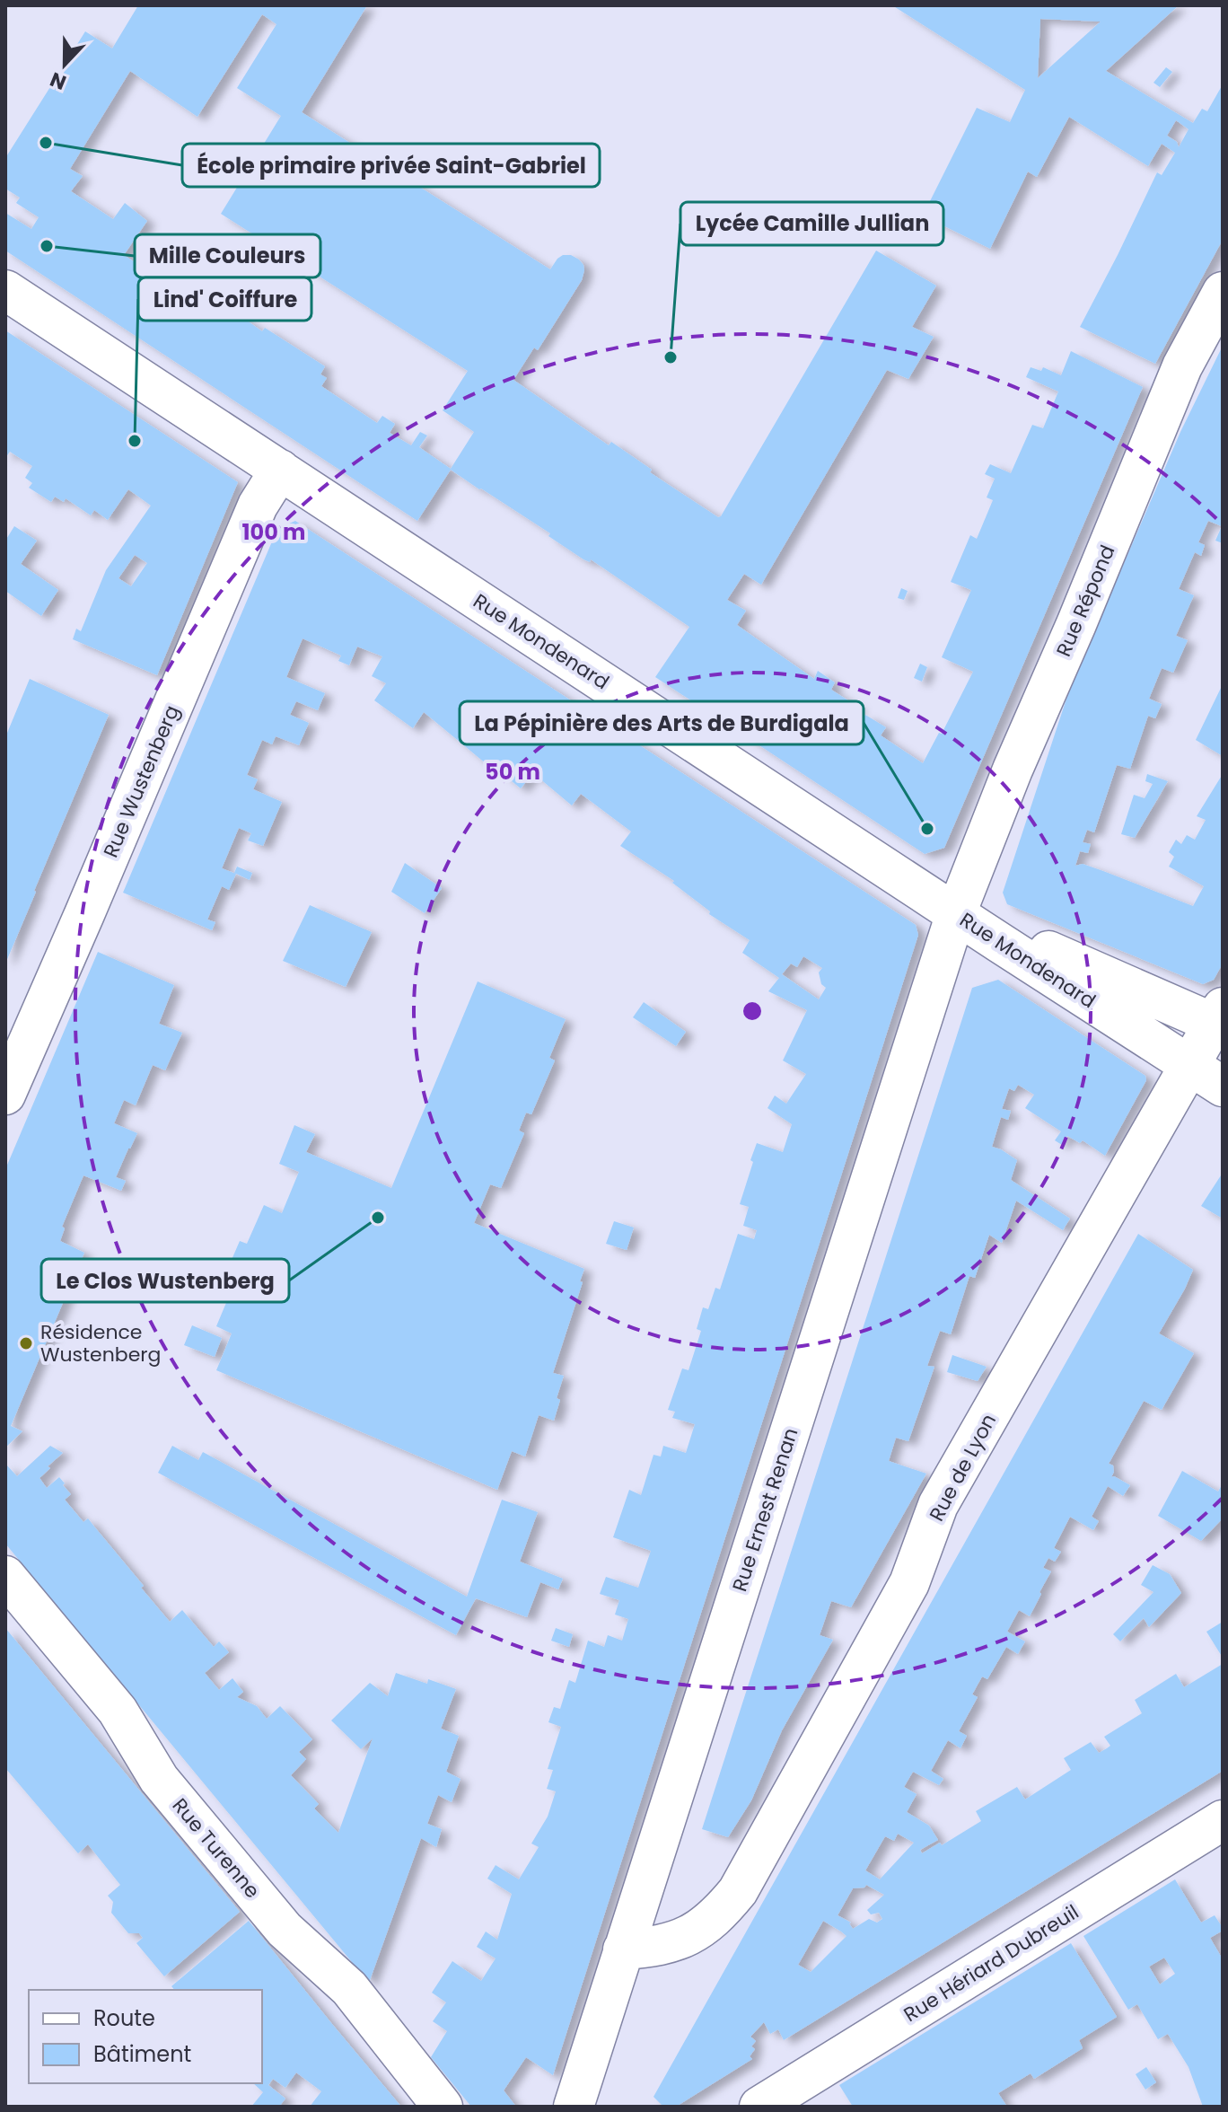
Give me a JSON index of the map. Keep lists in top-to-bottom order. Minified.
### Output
{"streets":{"street":["Rue Répond","Rue Mondenard","Rue Wustenberg","Rue de Lyon","Rue Ernest Renan","Rue Turenne","Rue Hériard Dubreuil"]},"crossings":[["Rue Répond","Rue Mondenard"],["Rue Répond","Rue Ernest Renan"],["Rue Mondenard","Rue Wustenberg"],["Rue Mondenard","Rue de Lyon"],["Rue Mondenard","Rue Ernest Renan"],["Rue de Lyon","Rue Ernest Renan"]],"places":["École primaire privée Saint-Gabriel","Mille Couleurs","Lycée Camille Jullian","Lind' Coiffure","La Pépinière des Arts de Burdigala","Le Clos Wustenberg","Résidence Wustenberg"],"legend":["Route","Bâtiment"],"north":"bottom","rings":["100 m","50 m"]}
